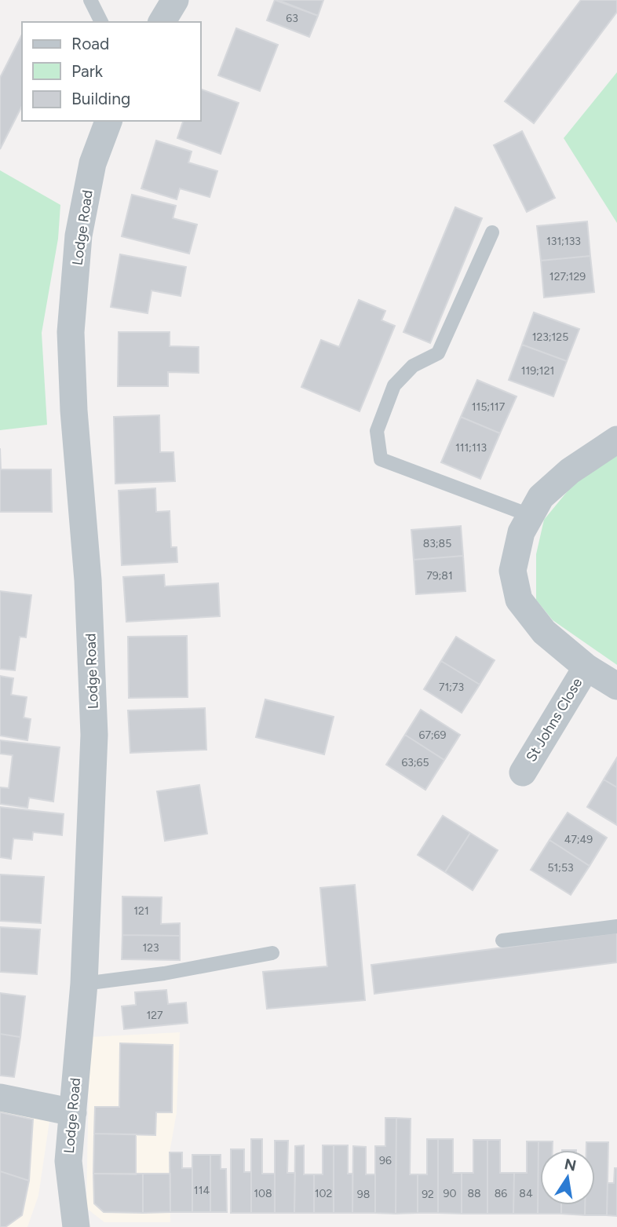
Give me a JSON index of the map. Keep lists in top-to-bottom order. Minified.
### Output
{"streets":{"street":["Lodge Road","St Johns Close"]},"house_numbers":["63","131;133","127;129","123;125","119;121","115;117","111;113","83;85","79;81","71;73","67;69","63;65","47;49","51;53","121","123","127","96","114","108","102","90","88","86","84","98","92"],"legend":["Road","Park","Building"],"north":"top"}
